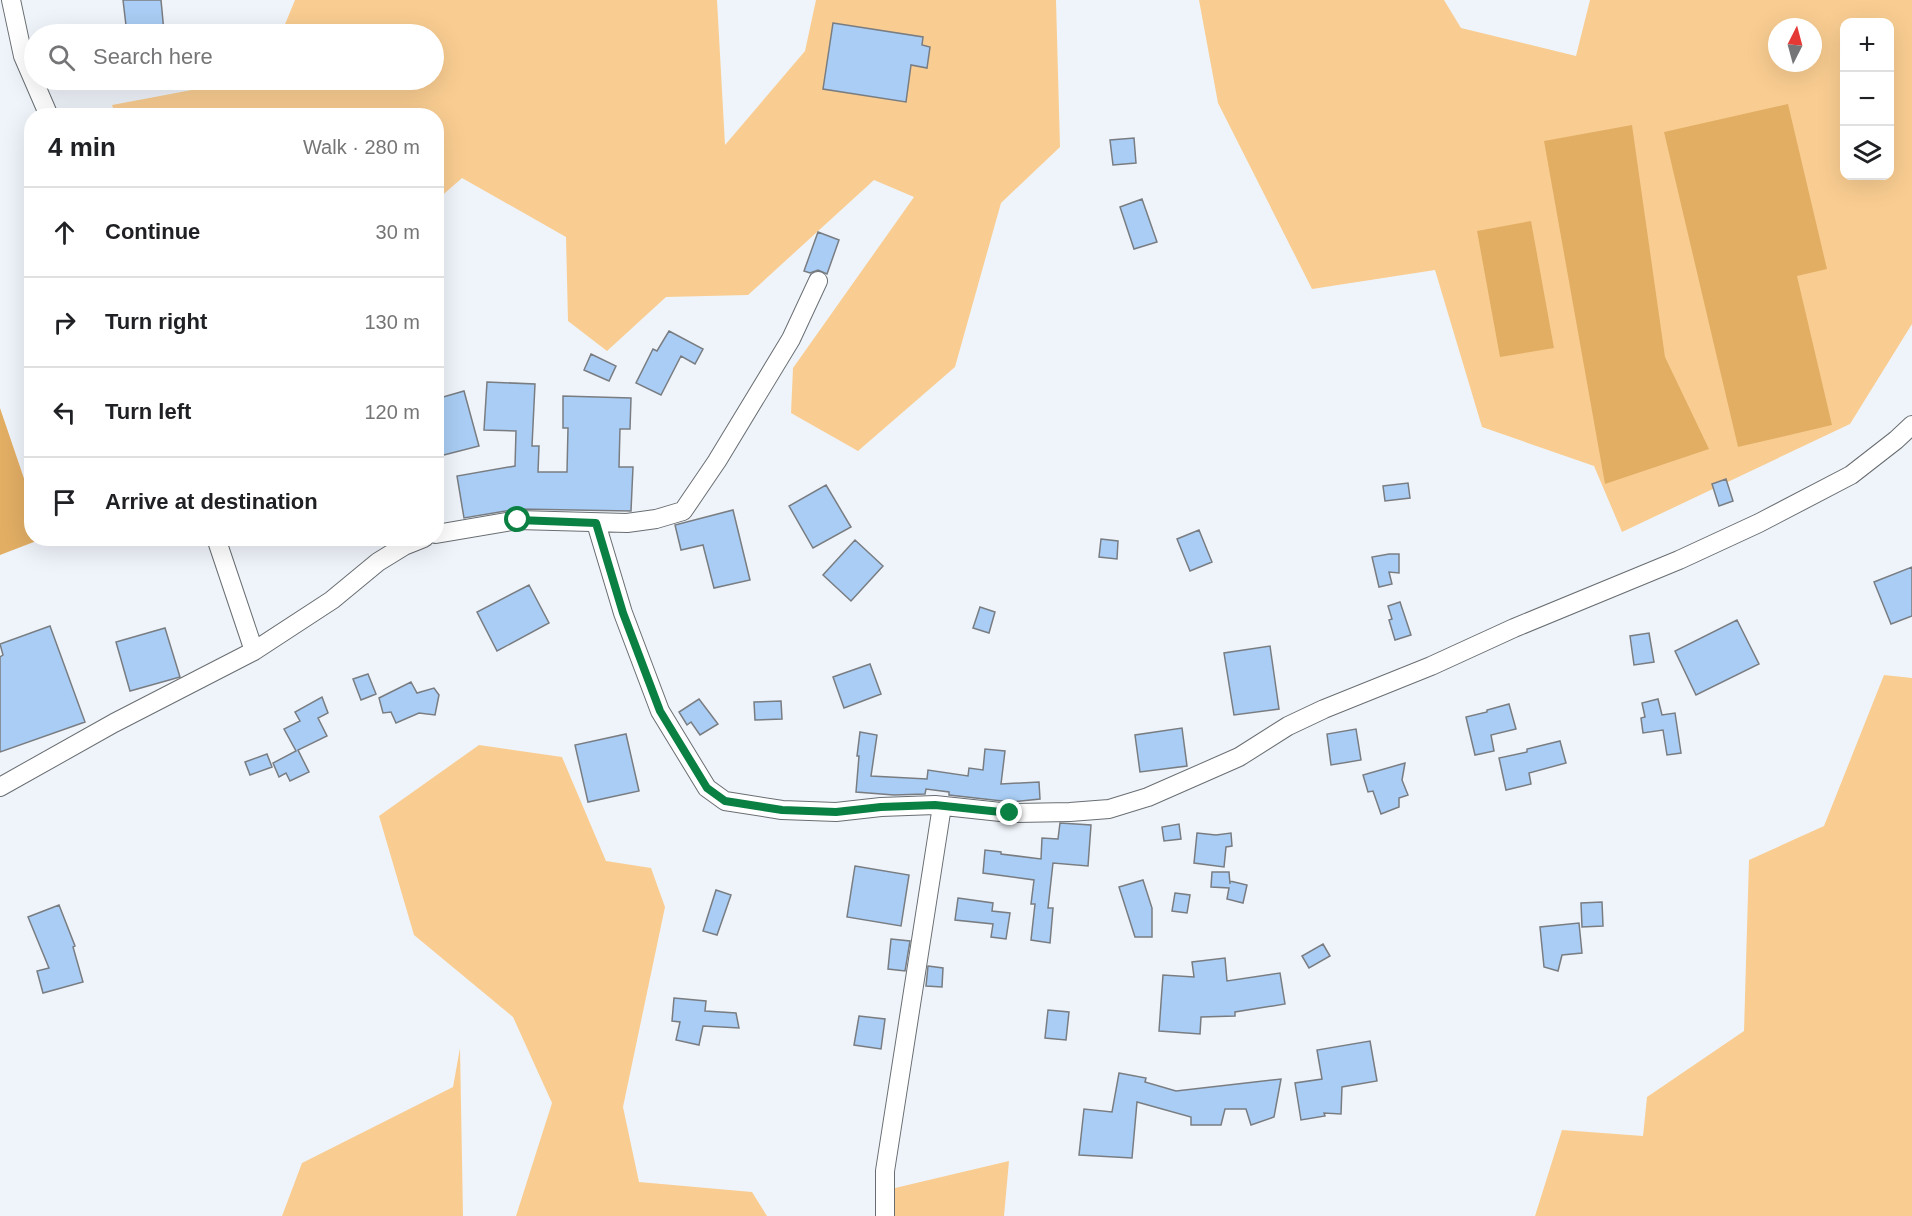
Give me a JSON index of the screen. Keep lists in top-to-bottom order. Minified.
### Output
{"north":"top","page":{"map_buttons":["+","−"],"search":"Search here","heading":["4 min","Walk · 280 m"],"list":[["Continue","30 m"],["Turn right","130 m"],["Turn left","120 m"],"Arrive at destination"]}}
